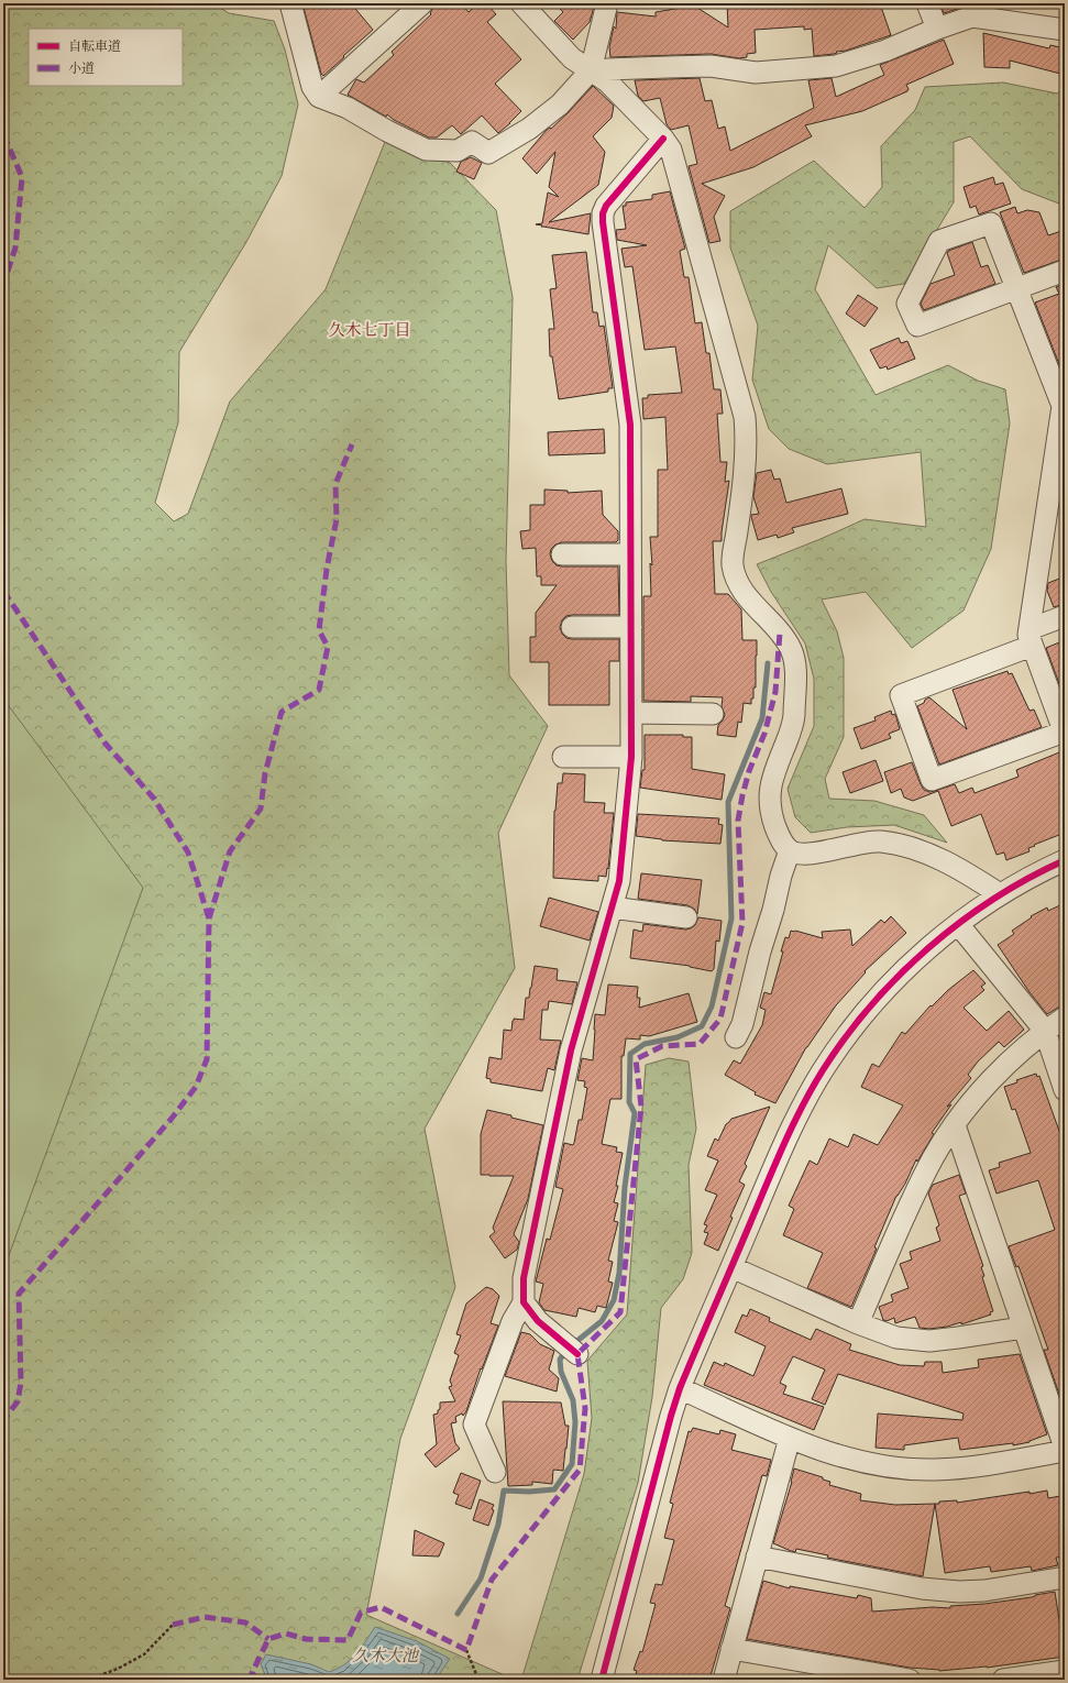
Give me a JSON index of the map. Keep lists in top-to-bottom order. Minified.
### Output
{"districts":["久木七丁目"],"water":["久木大池"],"legend":["自転車道","小道"]}
